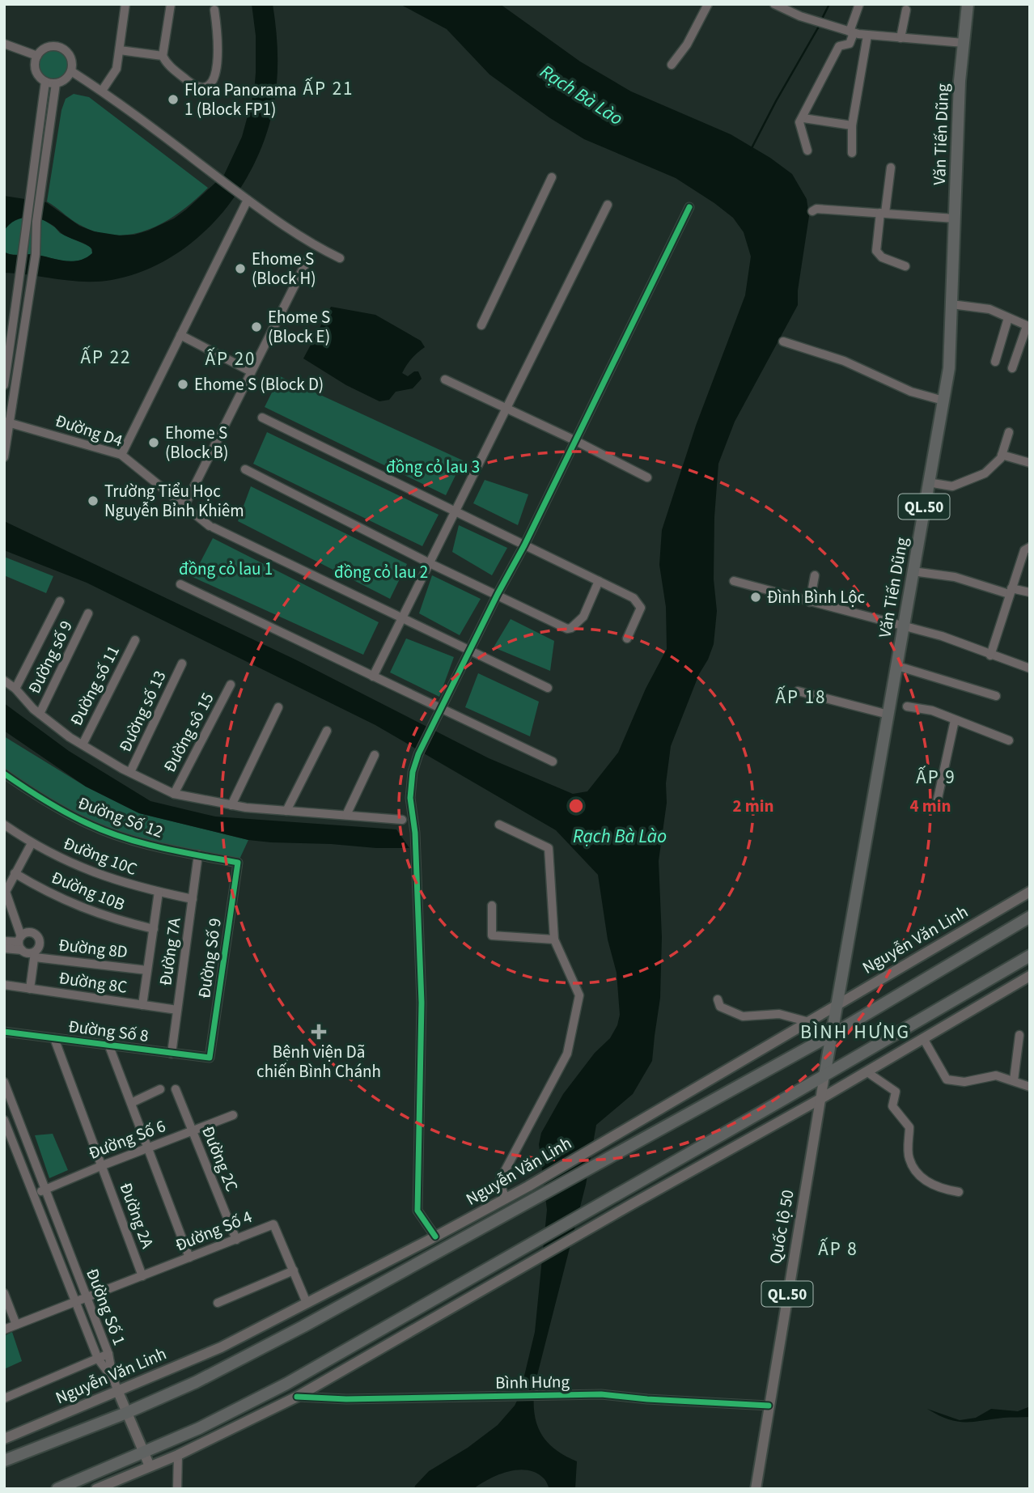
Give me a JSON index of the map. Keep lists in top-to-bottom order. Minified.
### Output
{"streets":{"highway":["Văn Tiến Dũng","QL.50","Nguyễn Văn Linh","Quốc lộ 50"],"street":["Đường D4","Đường số 9","Đường số 11","Đường số 13","Đường sô 15","Đường Số 12","Đường 10C","Đường 10B","Đường 8D","Đường 7A","Đường Số 9","Đường 8C","Đường Số 8","Đường Số 6","Đường 2C","Đường 2A","Đường Số 4","Đường Số 1","Bình Hưng"]},"crossings":[["Văn Tiến Dũng","Nguyễn Văn Linh"],["Văn Tiến Dũng","Quốc lộ 50"],["Đường Số 12","Đường 7A"],["Đường Số 12","Đường Số 9"],["Đường 10C","Đường 7A"],["Nguyễn Văn Linh","Quốc lộ 50"],["Nguyễn Văn Linh","Đường Số 4"],["Đường 7A","Đường 8C"],["Đường 7A","Đường Số 8"],["Đường Số 9","Đường Số 8"],["Đường Số 8","Đường 2A"],["Đường Số 6","Đường 2C"],["Đường Số 6","Đường 2A"],["Đường Số 6","Đường Số 1"],["Đường 2C","Đường Số 4"],["Đường 2A","Đường Số 4"],["Quốc lộ 50","Bình Hưng"],["Đường Số 4","Đường Số 1"]],"districts":["ẤP 21","ẤP 22","ẤP 20","ẤP 18","ẤP 9","BÌNH HƯNG","ẤP 8"],"water":["Rạch Bà Lào"],"parks":["đồng cỏ lau 3","đồng cỏ lau 1","đồng cỏ lau 2"],"places":{"other":["Flora Panorama 1 (Block FP1)","Ehome S (Block H)","Ehome S (Block E)","Ehome S (Block D)","Ehome S (Block B)","Trường Tiểu Học Nguyễn Bỉnh Khiêm","Đình Bình Lộc"],"health":["Bệnh viện Dã chiến Bình Chánh"]},"rings":["2 min","4 min"]}
